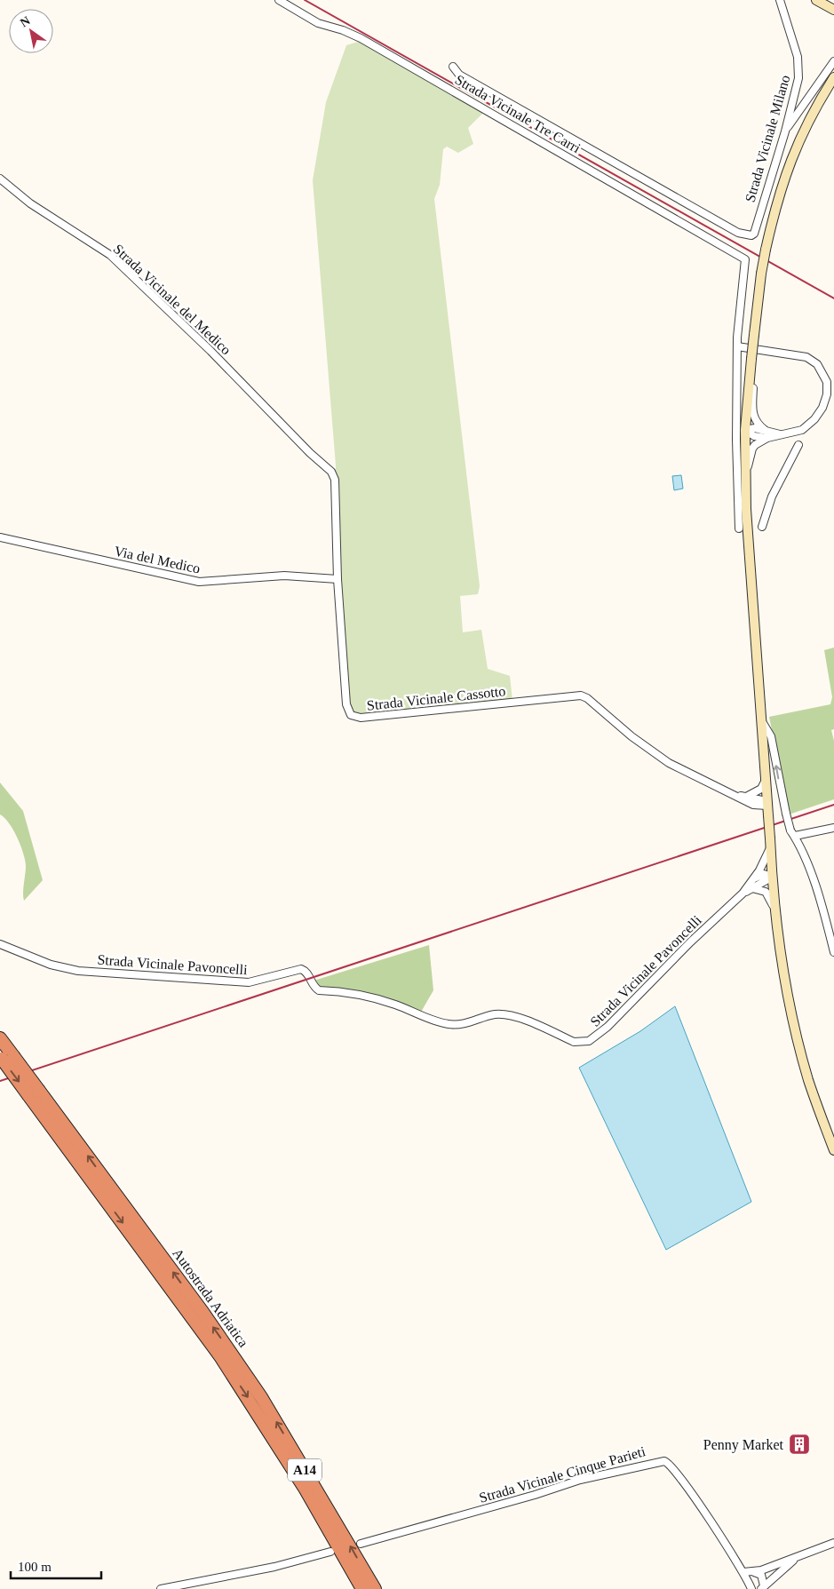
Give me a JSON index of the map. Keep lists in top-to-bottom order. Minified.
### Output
{"streets":{"highway":["Autostrada Adriatica","A14"],"street":["Strada Vicinale Tre Carri","Strada Vicinale Milano","Strada Vicinale del Medico","Via del Medico","Strada Vicinale Cassotto","Strada Vicinale Pavoncelli","Strada Vicinale Cinque Parieti"]},"crossings":[["Strada Vicinale del Medico","Strada Vicinale Cassotto"],["Via del Medico","Strada Vicinale Cassotto"]],"places":{"building":["Penny Market"]},"scale_bar":"100 m","north":"top left"}
